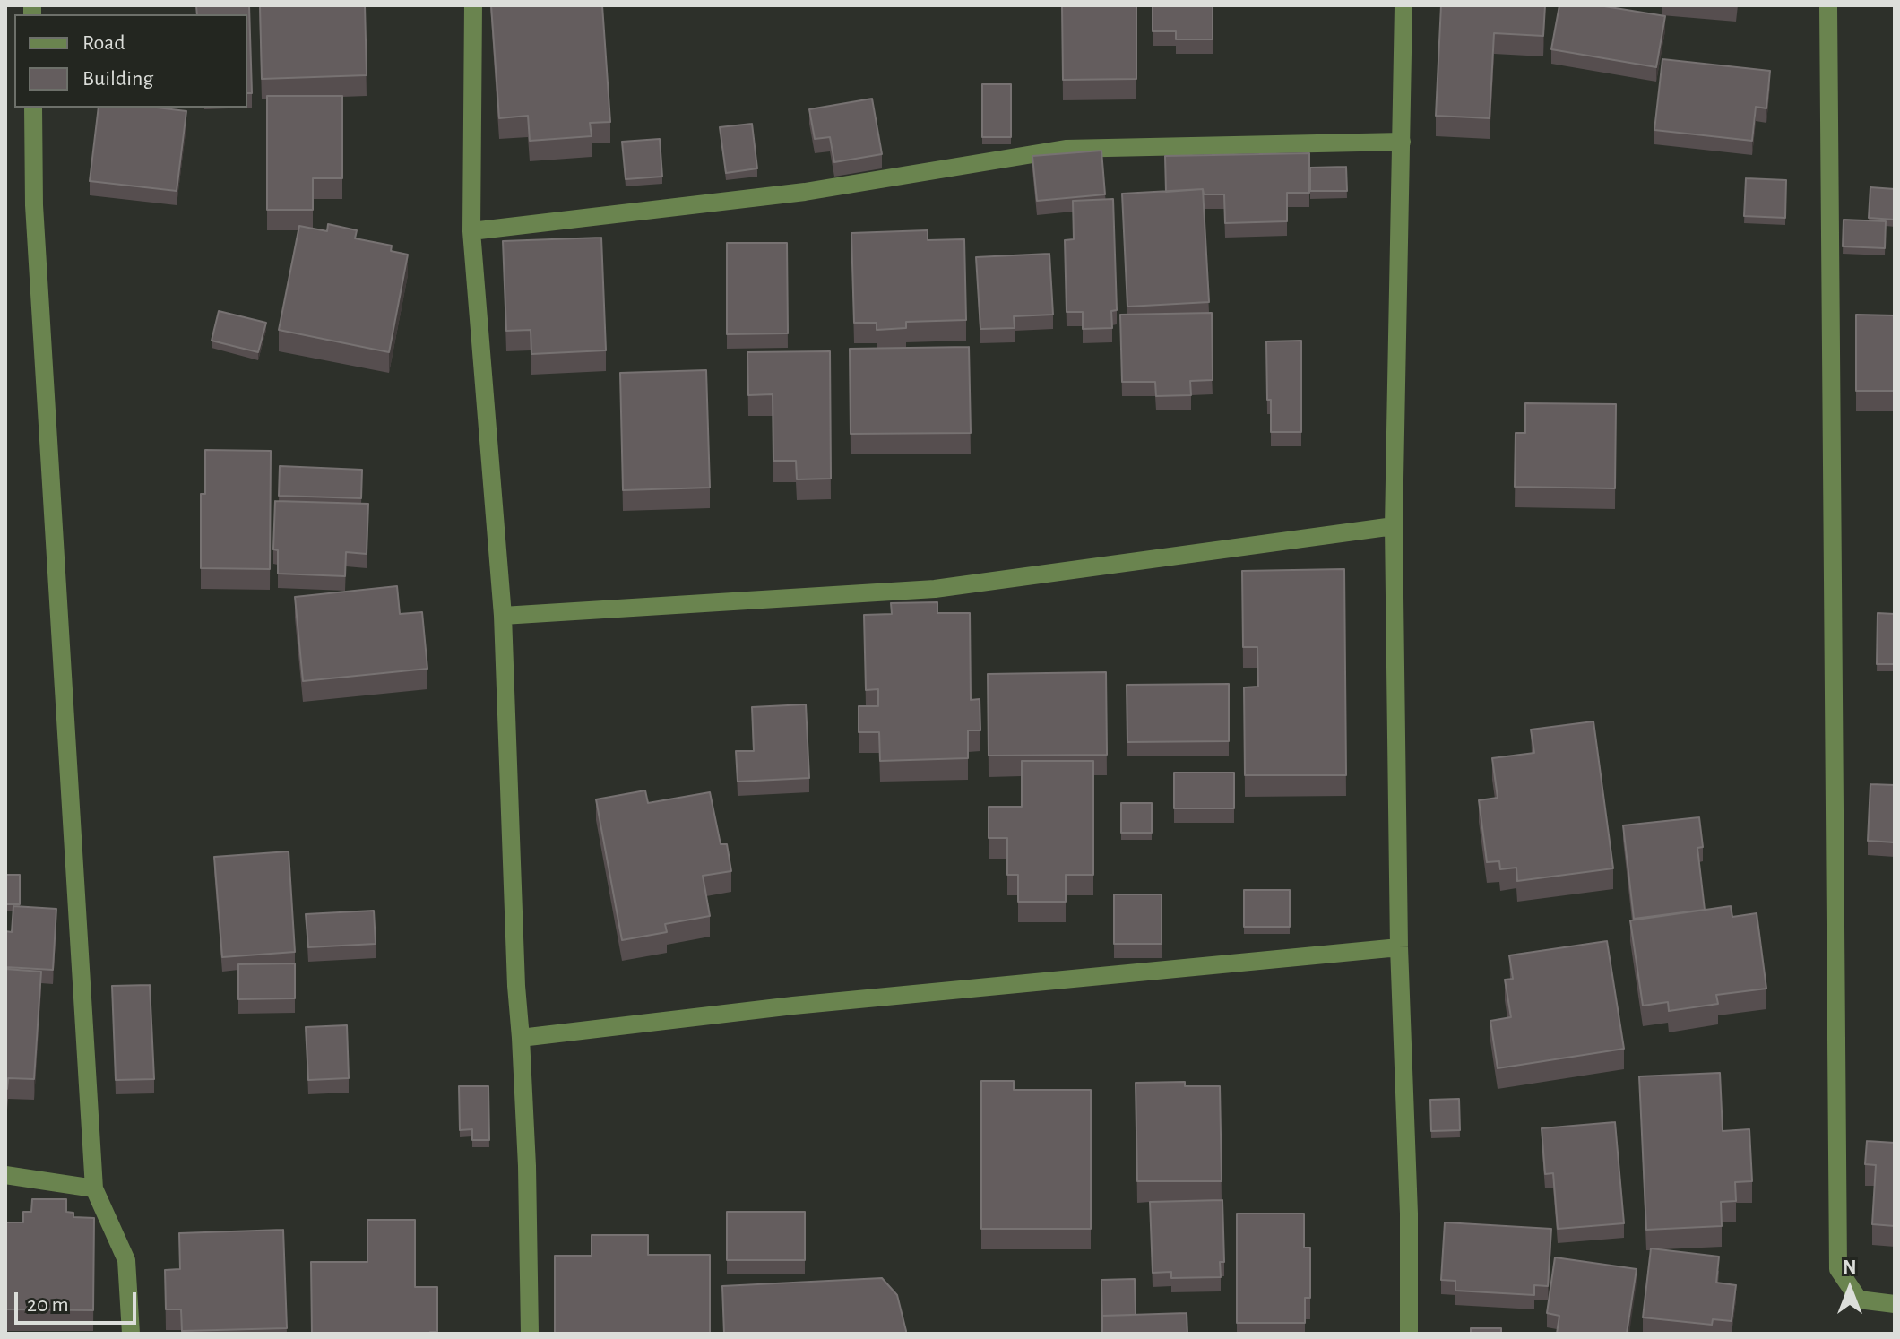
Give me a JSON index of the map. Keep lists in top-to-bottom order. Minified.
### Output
{"legend":["Road","Building"],"scale_bar":"20 m","north":"top"}
